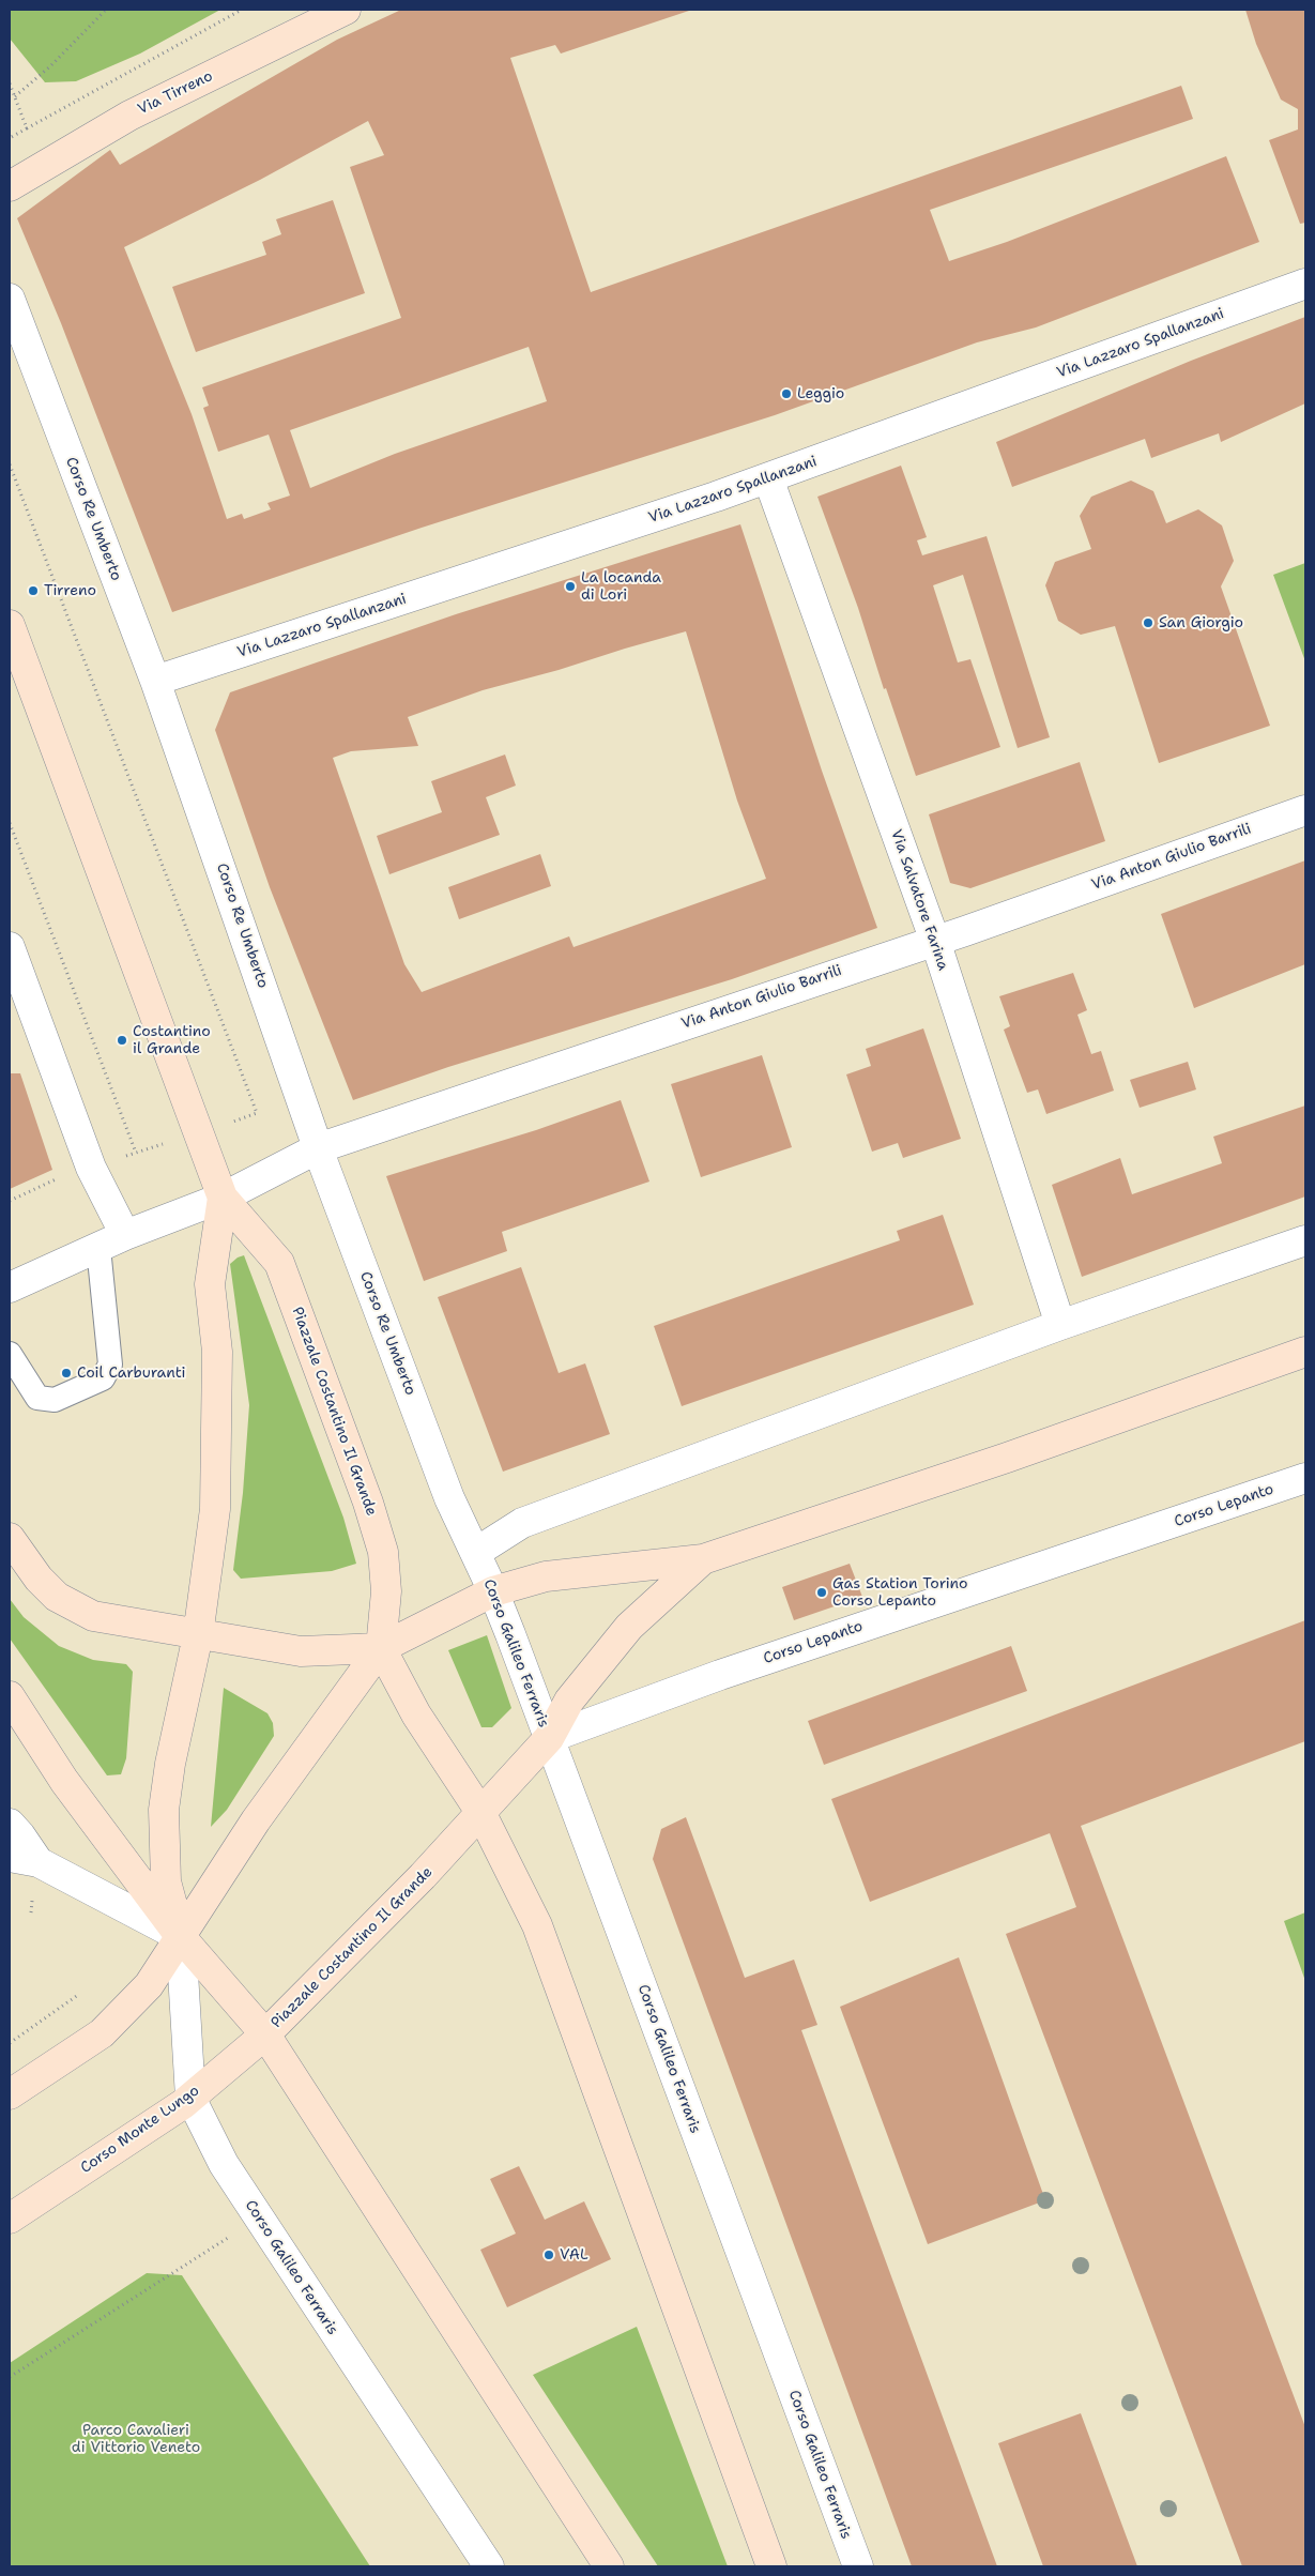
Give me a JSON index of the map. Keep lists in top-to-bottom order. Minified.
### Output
{"streets":{"main road":["Via Tirreno","Piazzale Costantino Il Grande","Corso Monte Lungo"],"street":["Via Lazzaro Spallanzani","Corso Re Umberto","Via Anton Giulio Barrili","Via Salvatore Farina","Corso Lepanto","Corso Galileo Ferraris"]},"crossings":[["Via Lazzaro Spallanzani","Corso Re Umberto"],["Via Lazzaro Spallanzani","Via Salvatore Farina"],["Corso Re Umberto","Via Anton Giulio Barrili"],["Corso Re Umberto","Corso Galileo Ferraris"],["Via Anton Giulio Barrili","Via Salvatore Farina"],["Via Anton Giulio Barrili","Piazzale Costantino Il Grande"],["Piazzale Costantino Il Grande","Corso Lepanto"],["Piazzale Costantino Il Grande","Corso Galileo Ferraris"],["Piazzale Costantino Il Grande","Corso Monte Lungo"],["Corso Lepanto","Corso Galileo Ferraris"],["Corso Galileo Ferraris","Corso Monte Lungo"]],"parks":["Parco Cavalieri di Vittorio Veneto"],"places":["Leggio","La locanda di Lori","Tirreno","San Giorgio","Costantino il Grande","Coil Carburanti","Gas Station Torino Corso Lepanto","VAL"]}
